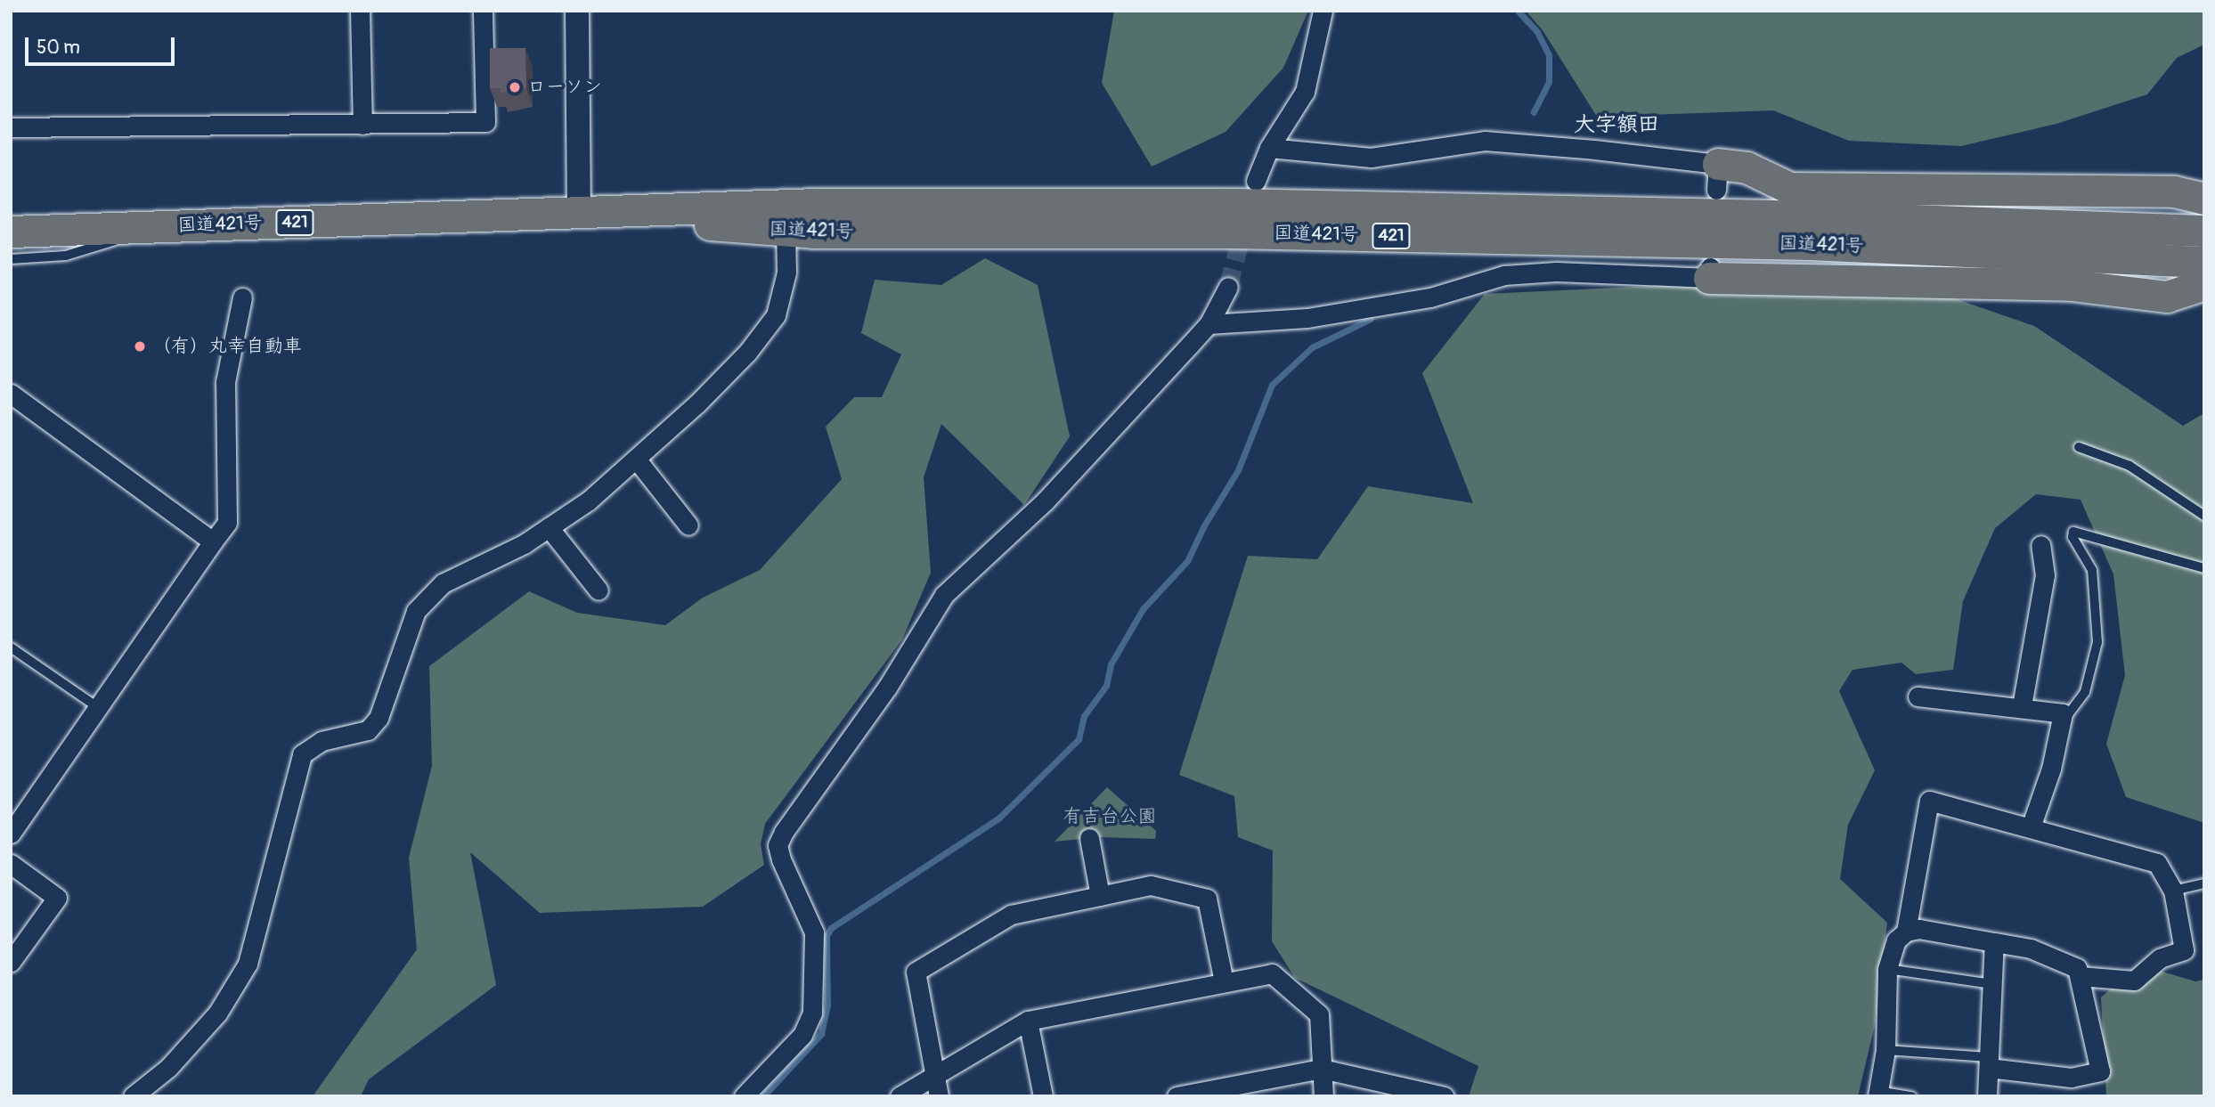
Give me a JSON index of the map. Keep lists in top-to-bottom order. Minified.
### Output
{"streets":{"highway":["421","国道421号"]},"districts":["大字額田"],"parks":["有吉台公園"],"places":["ローソン","（有）丸幸自動車"],"scale_bar":"50 m"}
